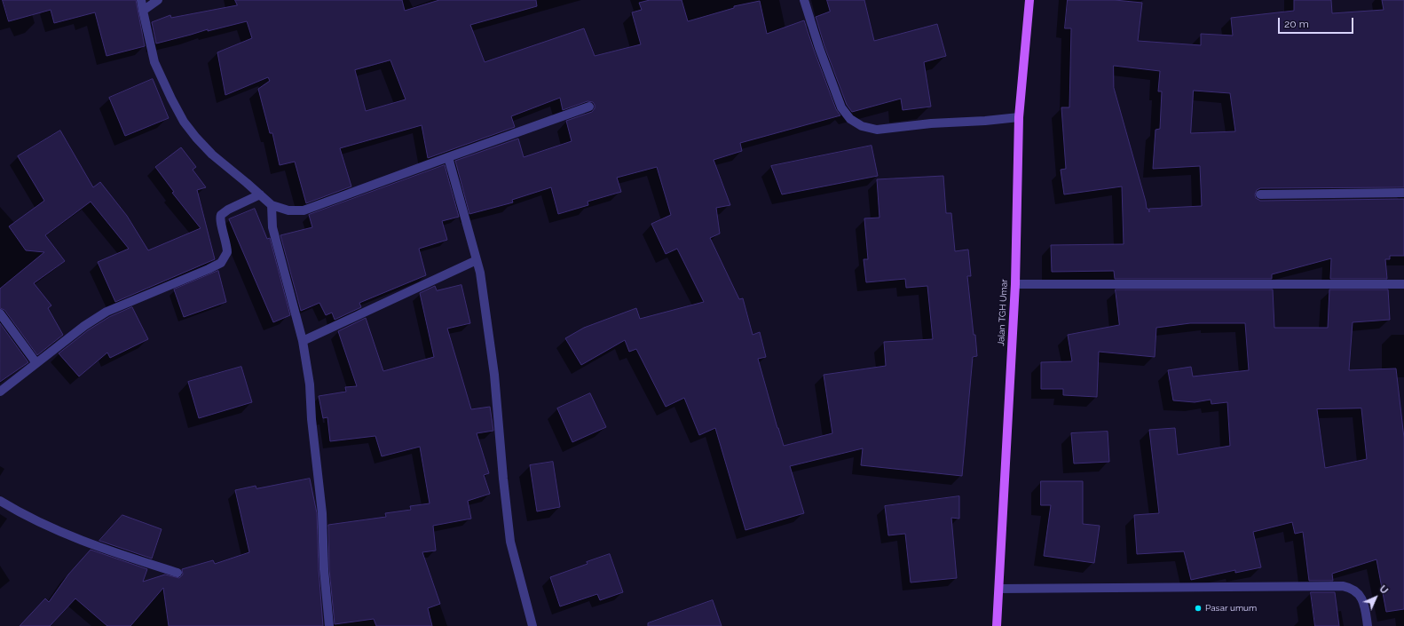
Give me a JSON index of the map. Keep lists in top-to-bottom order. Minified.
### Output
{"streets":{"main road":["Jalan TGH Umar"]},"places":["Pasar umum"],"scale_bar":"20 m","north":"top right"}
